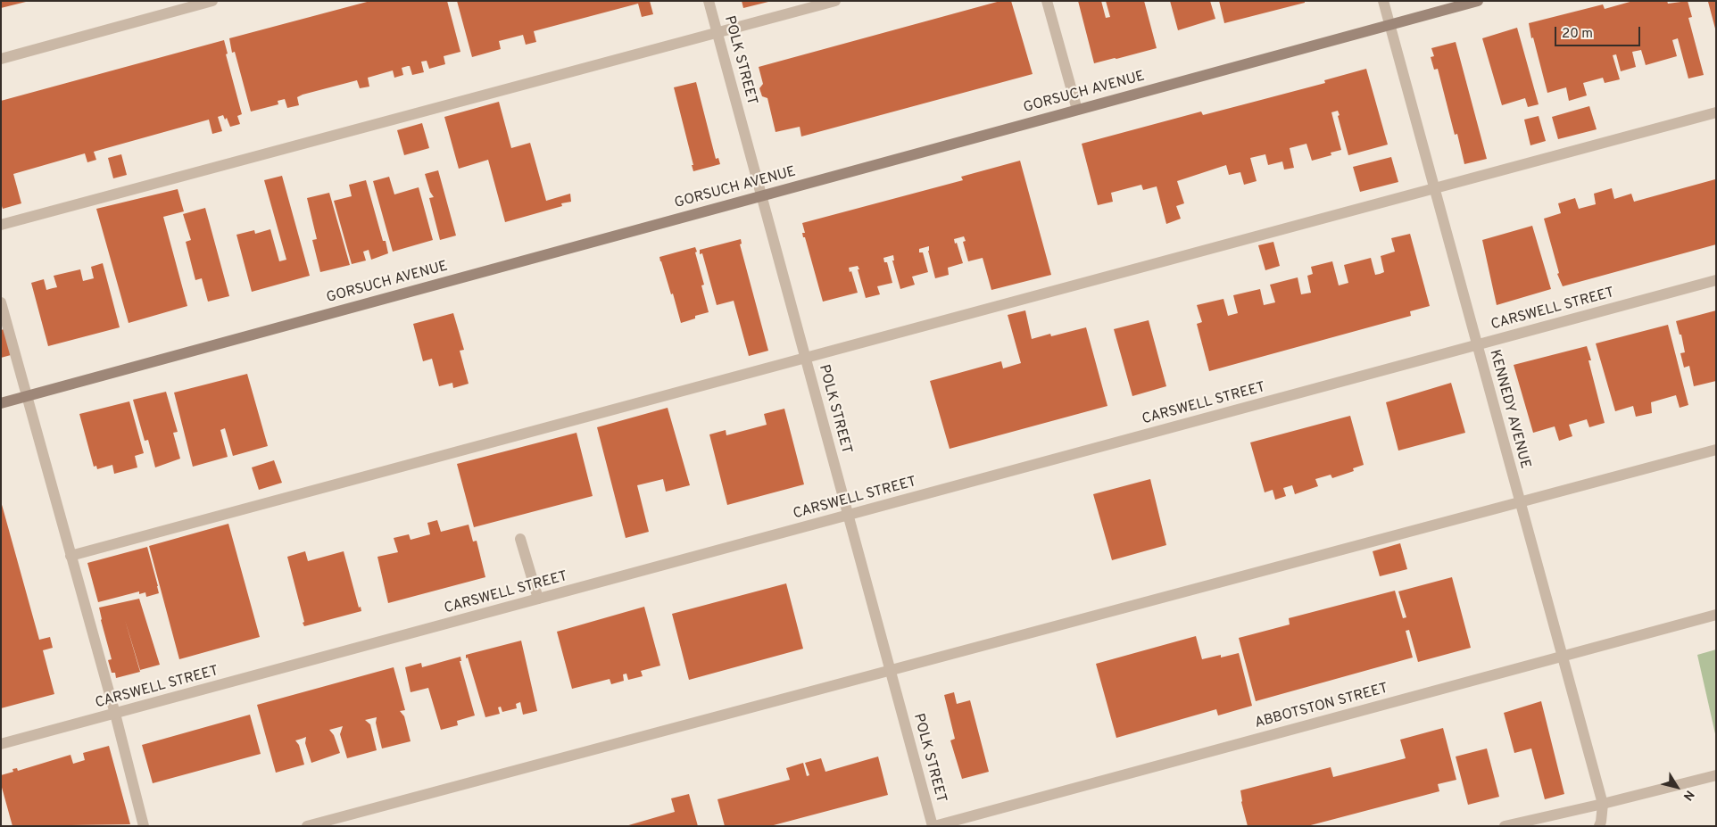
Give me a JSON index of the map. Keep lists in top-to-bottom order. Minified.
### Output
{"streets":{"street":["POLK STREET","GORSUCH AVENUE","CARSWELL STREET","KENNEDY AVENUE","ABBOTSTON STREET"]},"crossings":[["POLK STREET","GORSUCH AVENUE"],["POLK STREET","CARSWELL STREET"],["POLK STREET","ABBOTSTON STREET"],["GORSUCH AVENUE","KENNEDY AVENUE"],["CARSWELL STREET","KENNEDY AVENUE"],["KENNEDY AVENUE","ABBOTSTON STREET"]],"scale_bar":"20 m","north":"bottom right"}
